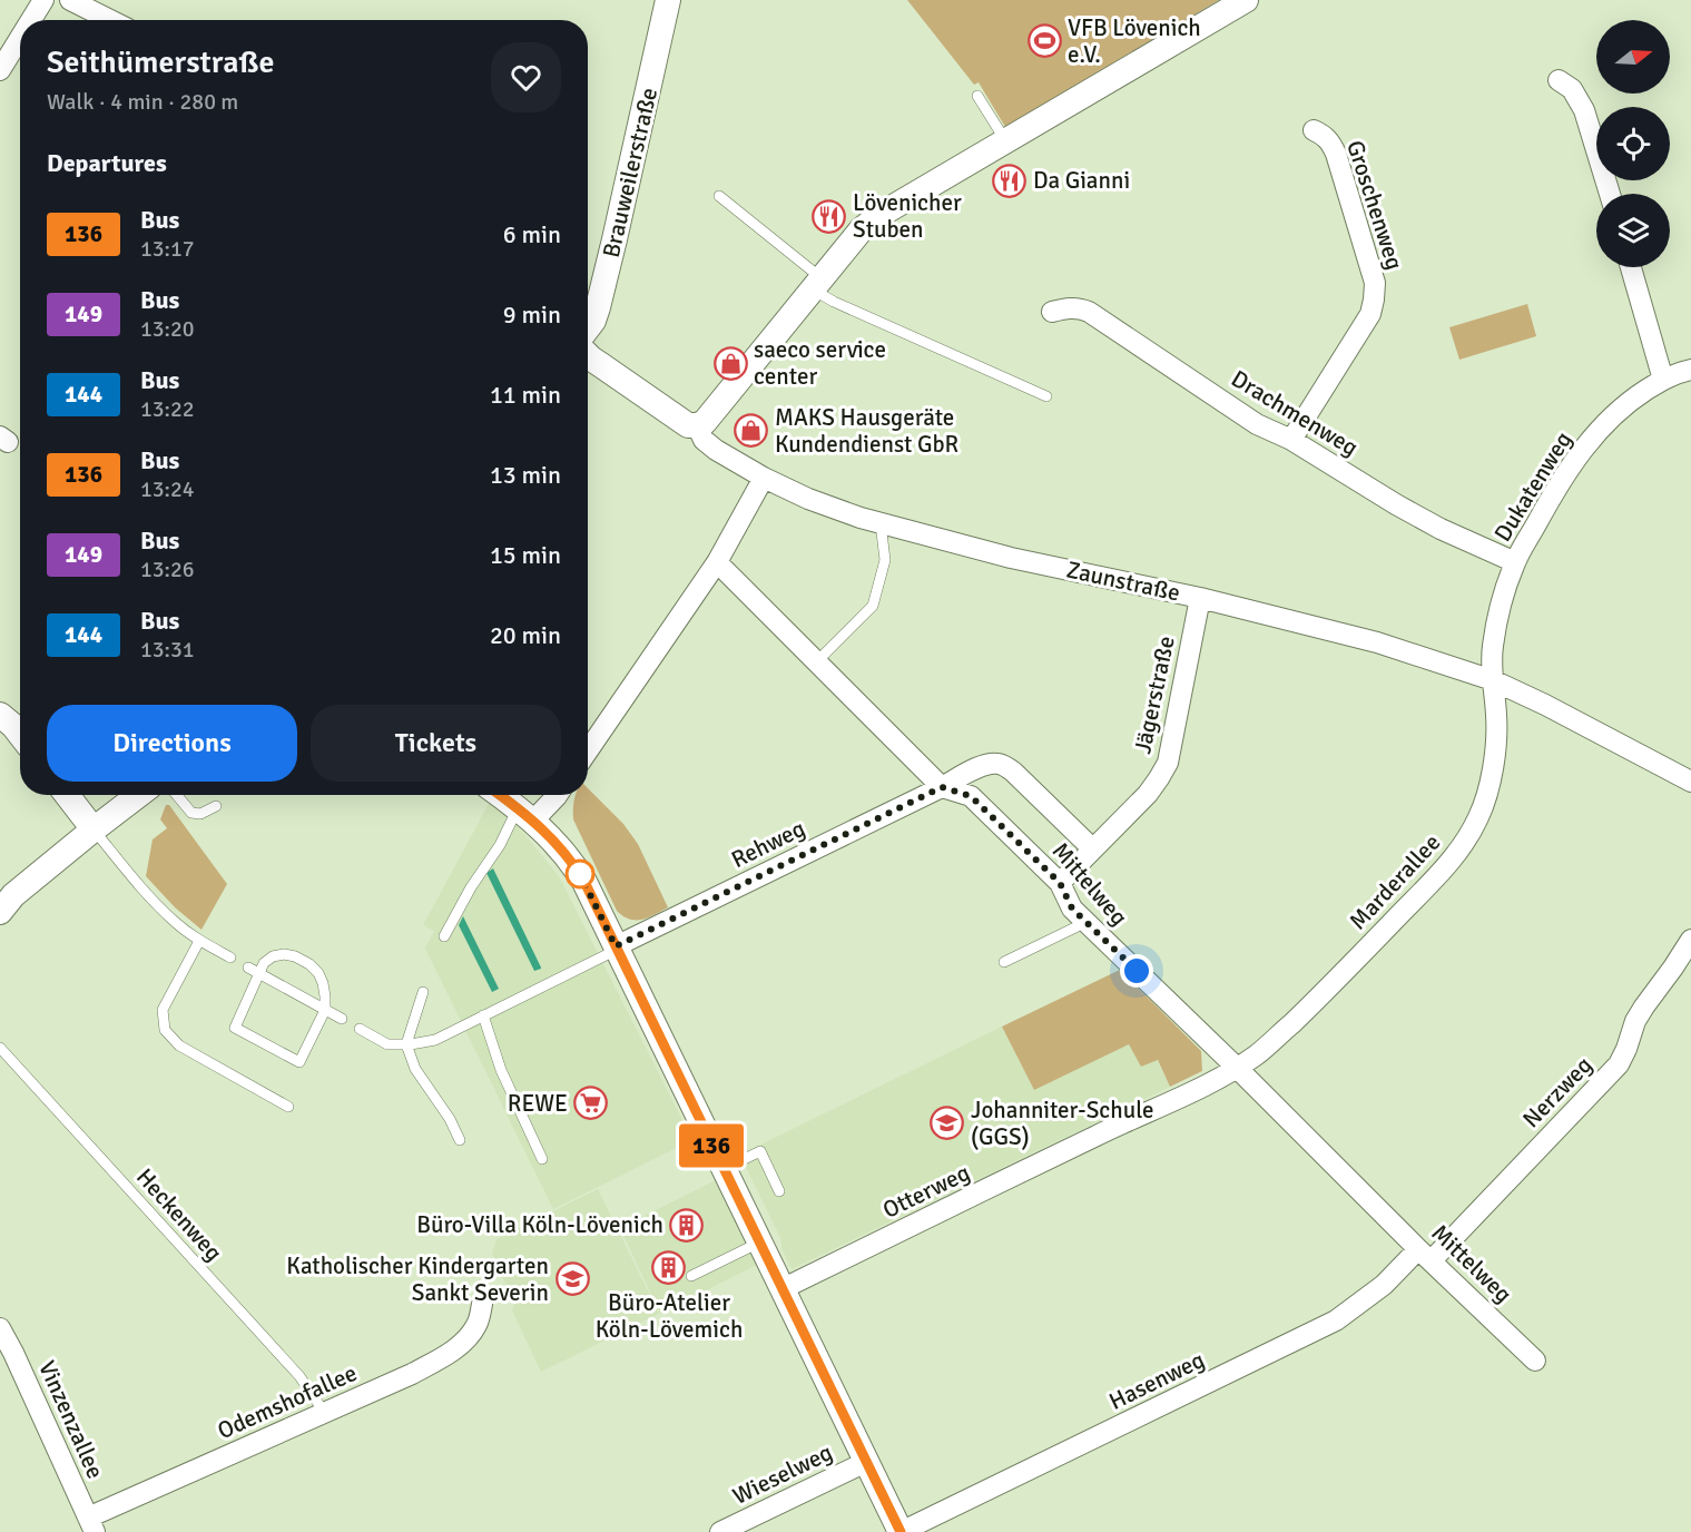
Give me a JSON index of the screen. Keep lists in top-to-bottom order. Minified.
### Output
{"streets":{"street":["Brauweilerstraße","Groschenweg","Drachmenweg","Dukatenweg","Zaunstraße","Jägerstraße","Rehweg","Marderallee","Mittelweg","Nerzweg","Otterweg","Hasenweg","Odemshofallee","Vinzenzallee","Wieselweg"],"lane":["Heckenweg"]},"crossings":[["Groschenweg","Drachmenweg"],["Drachmenweg","Dukatenweg"],["Dukatenweg","Zaunstraße"],["Dukatenweg","Marderallee"],["Zaunstraße","Jägerstraße"],["Zaunstraße","Marderallee"],["Jägerstraße","Rehweg"],["Jägerstraße","Mittelweg"],["Rehweg","Mittelweg"],["Marderallee","Mittelweg"],["Marderallee","Otterweg"],["Mittelweg","Nerzweg"],["Mittelweg","Otterweg"],["Mittelweg","Hasenweg"],["Nerzweg","Hasenweg"],["Heckenweg","Odemshofallee"],["Odemshofallee","Vinzenzallee"]],"places":{"sports":["VFB Lövenich e.V."],"restaurant":["Da Gianni","Lövenicher Stuben"],"shop":["saeco service center","MAKS Hausgeräte Kundendienst GbR"],"supermarket":["REWE"],"school or university":["Johanniter-Schule (GGS)","Katholischer Kindergarten Sankt Severin"],"building":["Büro-Villa Köln-Lövenich","Büro-Atelier Köln-Lövemich"]},"lines":["bus line 136"],"north":"right","page":{"on_map":"136","heading":[["Seithümerstraße","Walk · 4 min · 280 m"],"Departures"],"list":[{"mark":"136","name":"Bus","note":"13:17","value":"6 min"},{"mark":"149","name":"Bus","note":"13:20","value":"9 min"},{"mark":"144","name":"Bus","note":"13:22","value":"11 min"},{"mark":"136","name":"Bus","note":"13:24","value":"13 min"},{"mark":"149","name":"Bus","note":"13:26","value":"15 min"},{"mark":"144","name":"Bus","note":"13:31","value":"20 min"}],"buttons":["Directions","Tickets"]}}
